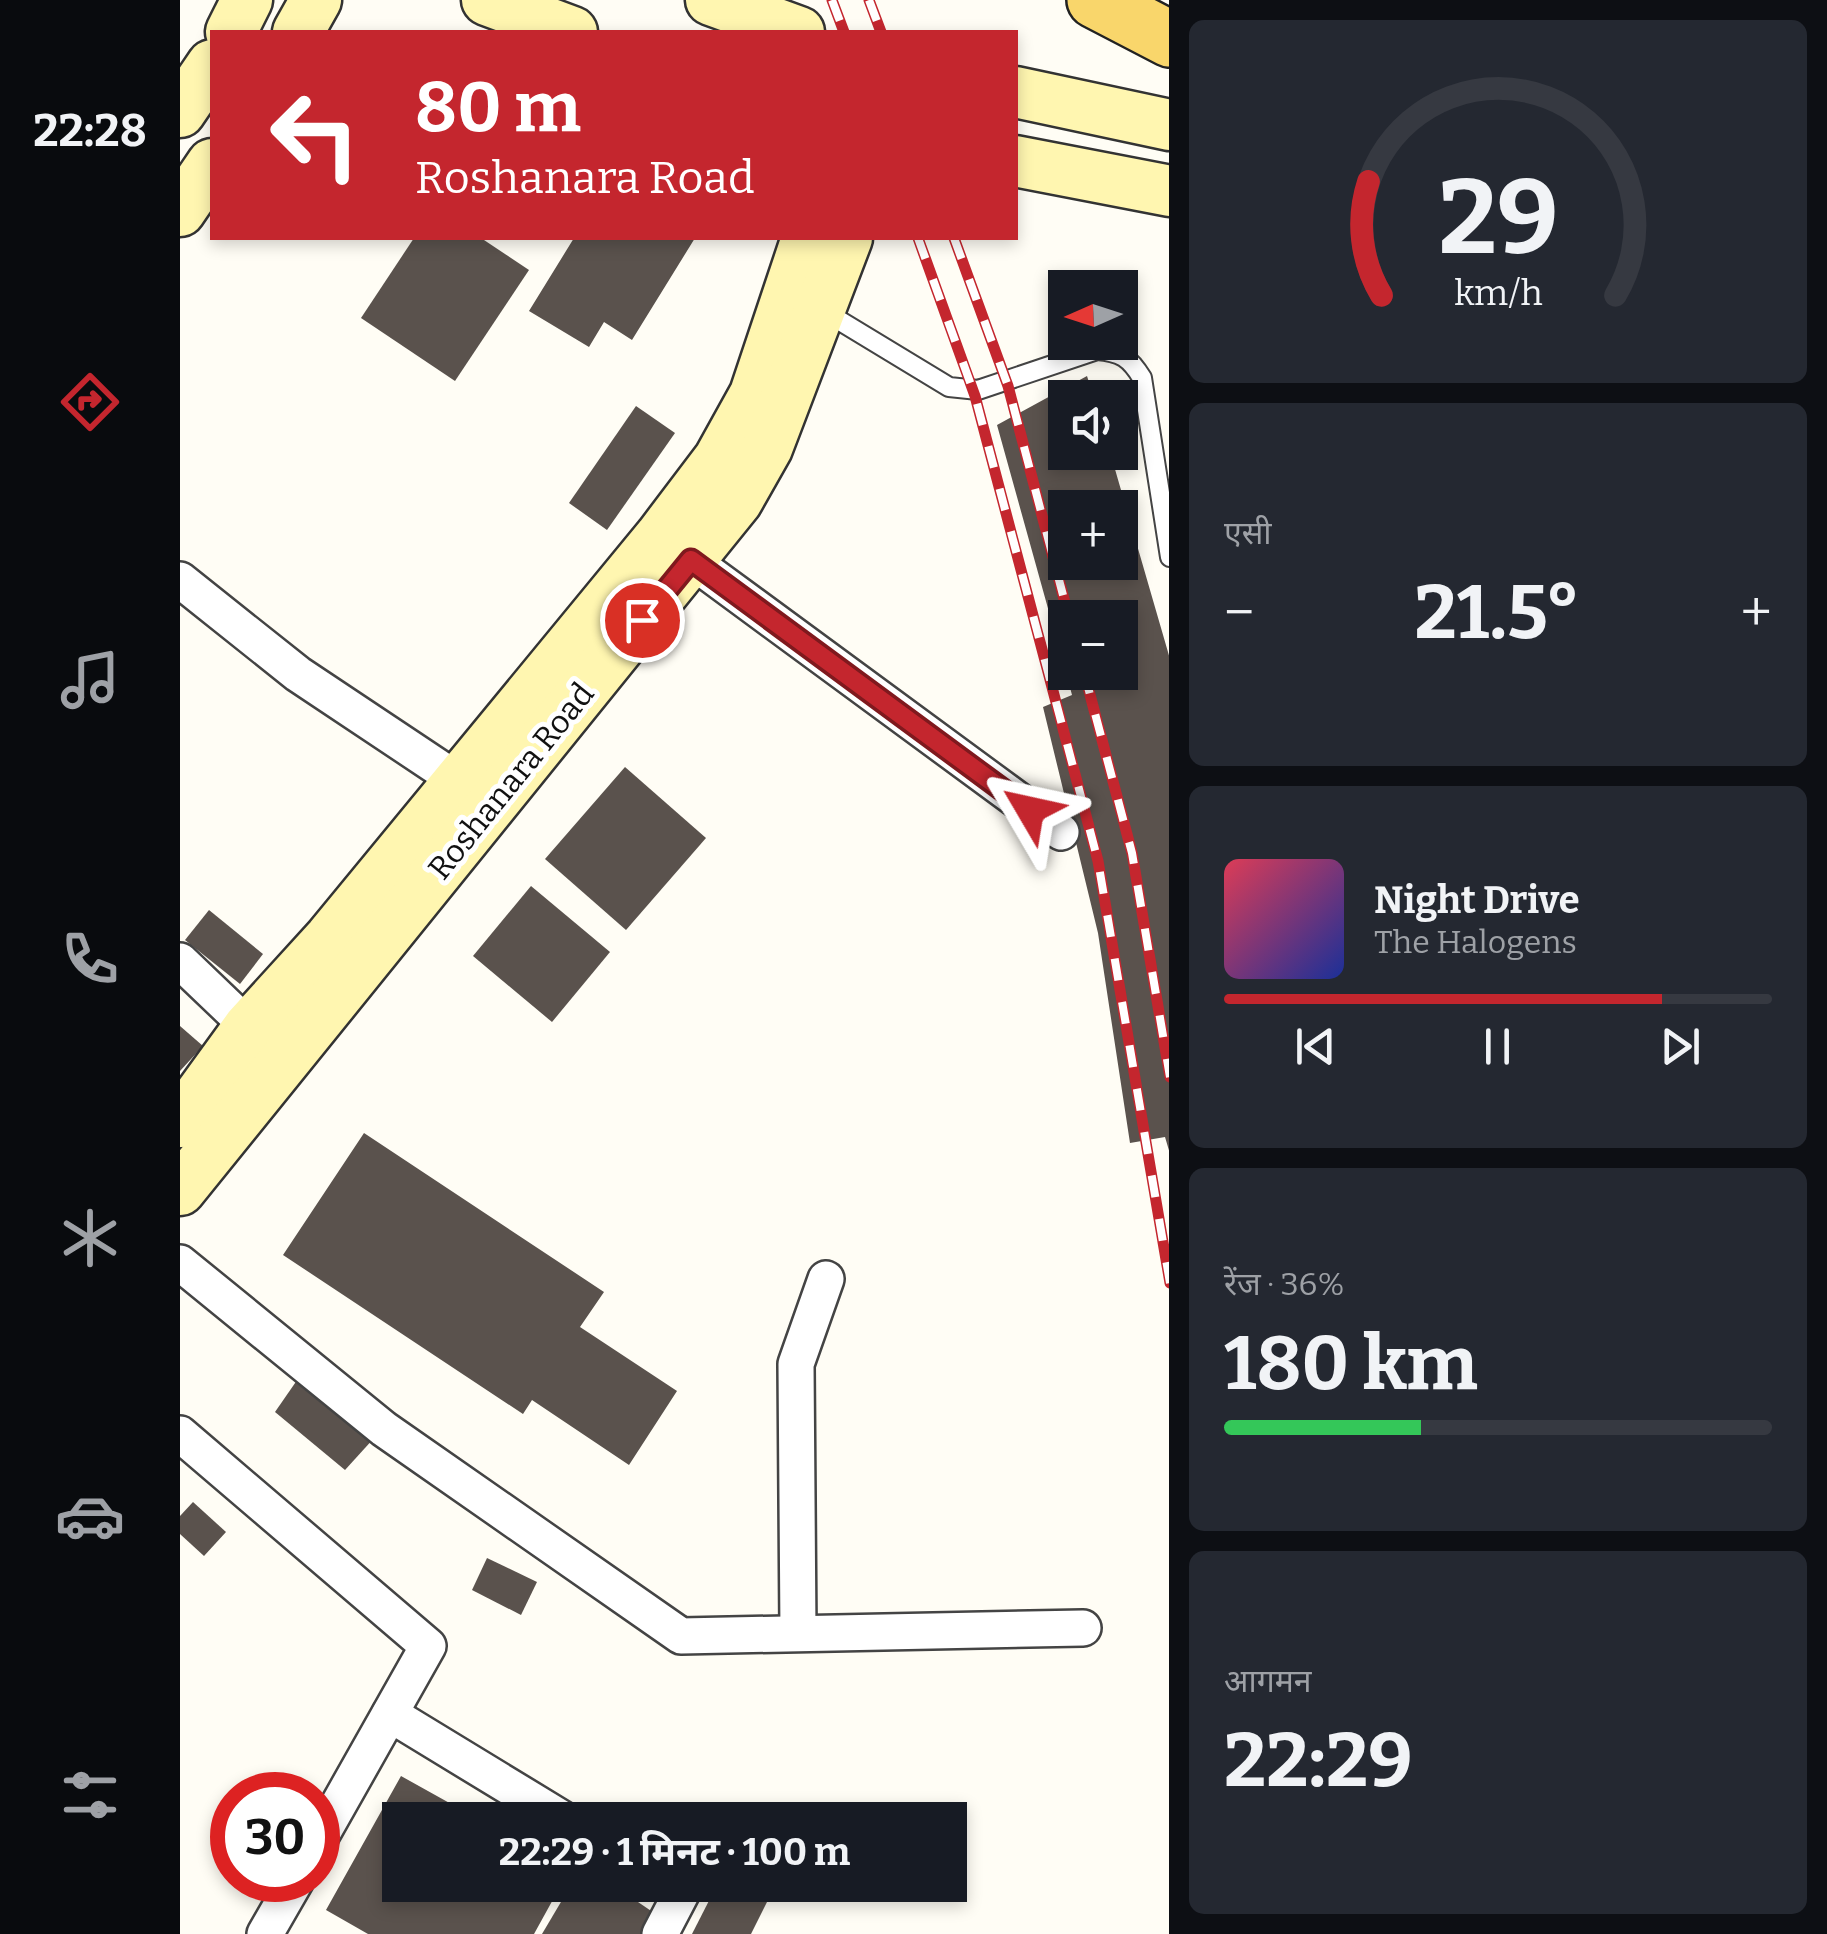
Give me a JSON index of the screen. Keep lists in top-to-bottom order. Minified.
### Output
{"streets":{"street":["Roshanara Road"]},"north":"left","page":{"tabs":"22:28","turn":["80 m","Roshanara Road"],"map_buttons":["+","−"],"tile":["एसी",["रेंज · 36%","180 km"],["आगमन","22:29"]],"heat":["−","21.5°","+"],"song":["Night Drive","The Halogens"],"limit":"30","trip":"22:29 · 1 मिनट · 100 m","gauge":["29","km/h"]}}
